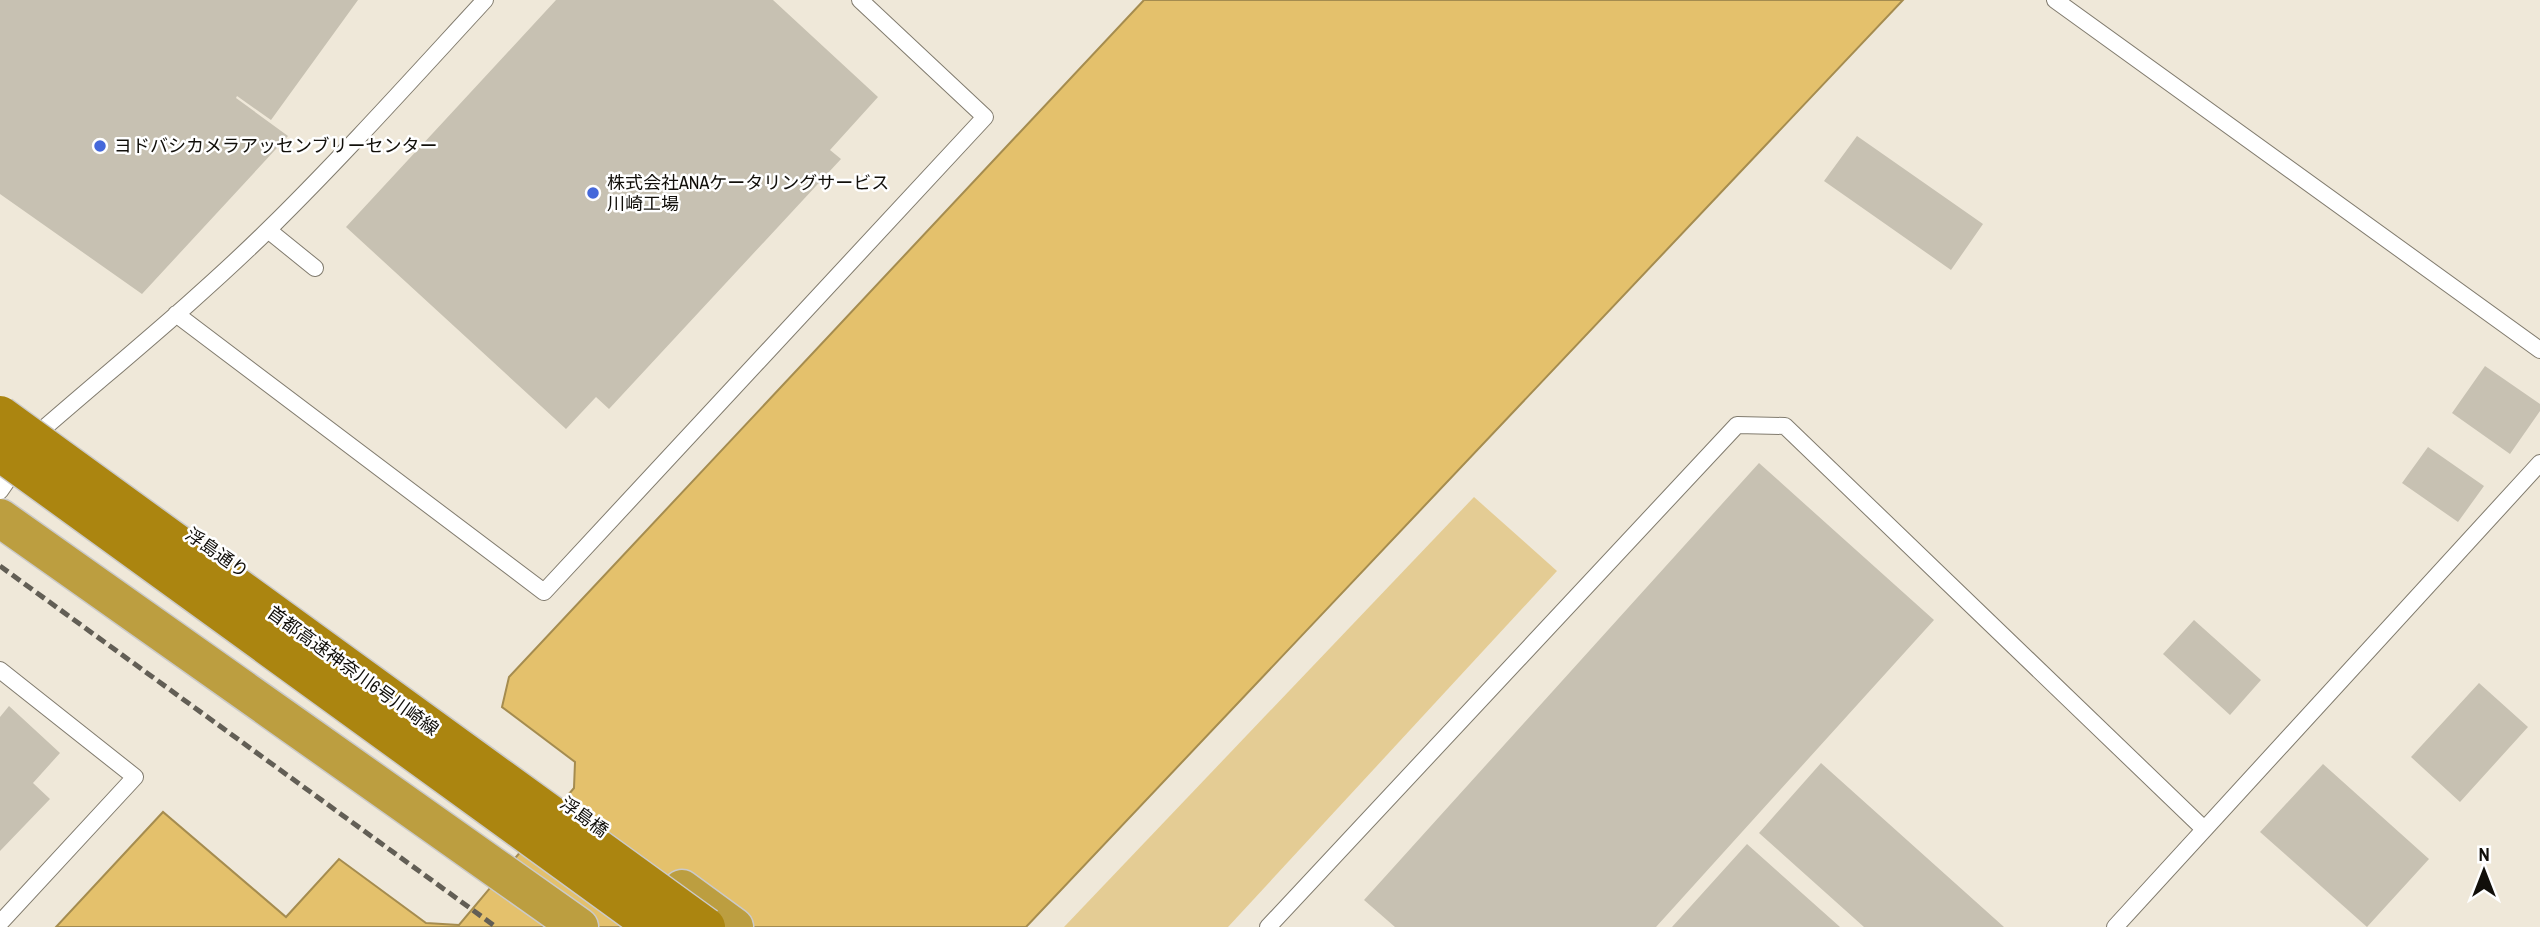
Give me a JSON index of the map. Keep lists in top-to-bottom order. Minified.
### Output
{"streets":{"highway":["浮島通り","首都高速神奈川6号川崎線","浮島橋"]},"crossings":[["浮島通り","浮島橋"]],"places":["ヨドバシカメラアッセンブリーセンター","株式会社ANAケータリングサービス 川崎工場"],"north":"top"}
